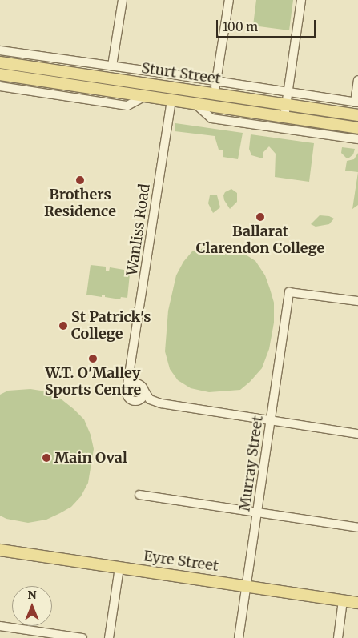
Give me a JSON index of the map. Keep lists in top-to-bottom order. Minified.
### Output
{"streets":{"main road":["Sturt Street","Eyre Street"],"street":["Wanliss Road","Murray Street"]},"crossings":[["Sturt Street","Wanliss Road"],["Murray Street","Eyre Street"]],"places":["Brothers Residence","Ballarat Clarendon College","St Patrick's College","W.T. O'Malley Sports Centre","Main Oval"],"scale_bar":"100 m","north":"top"}
